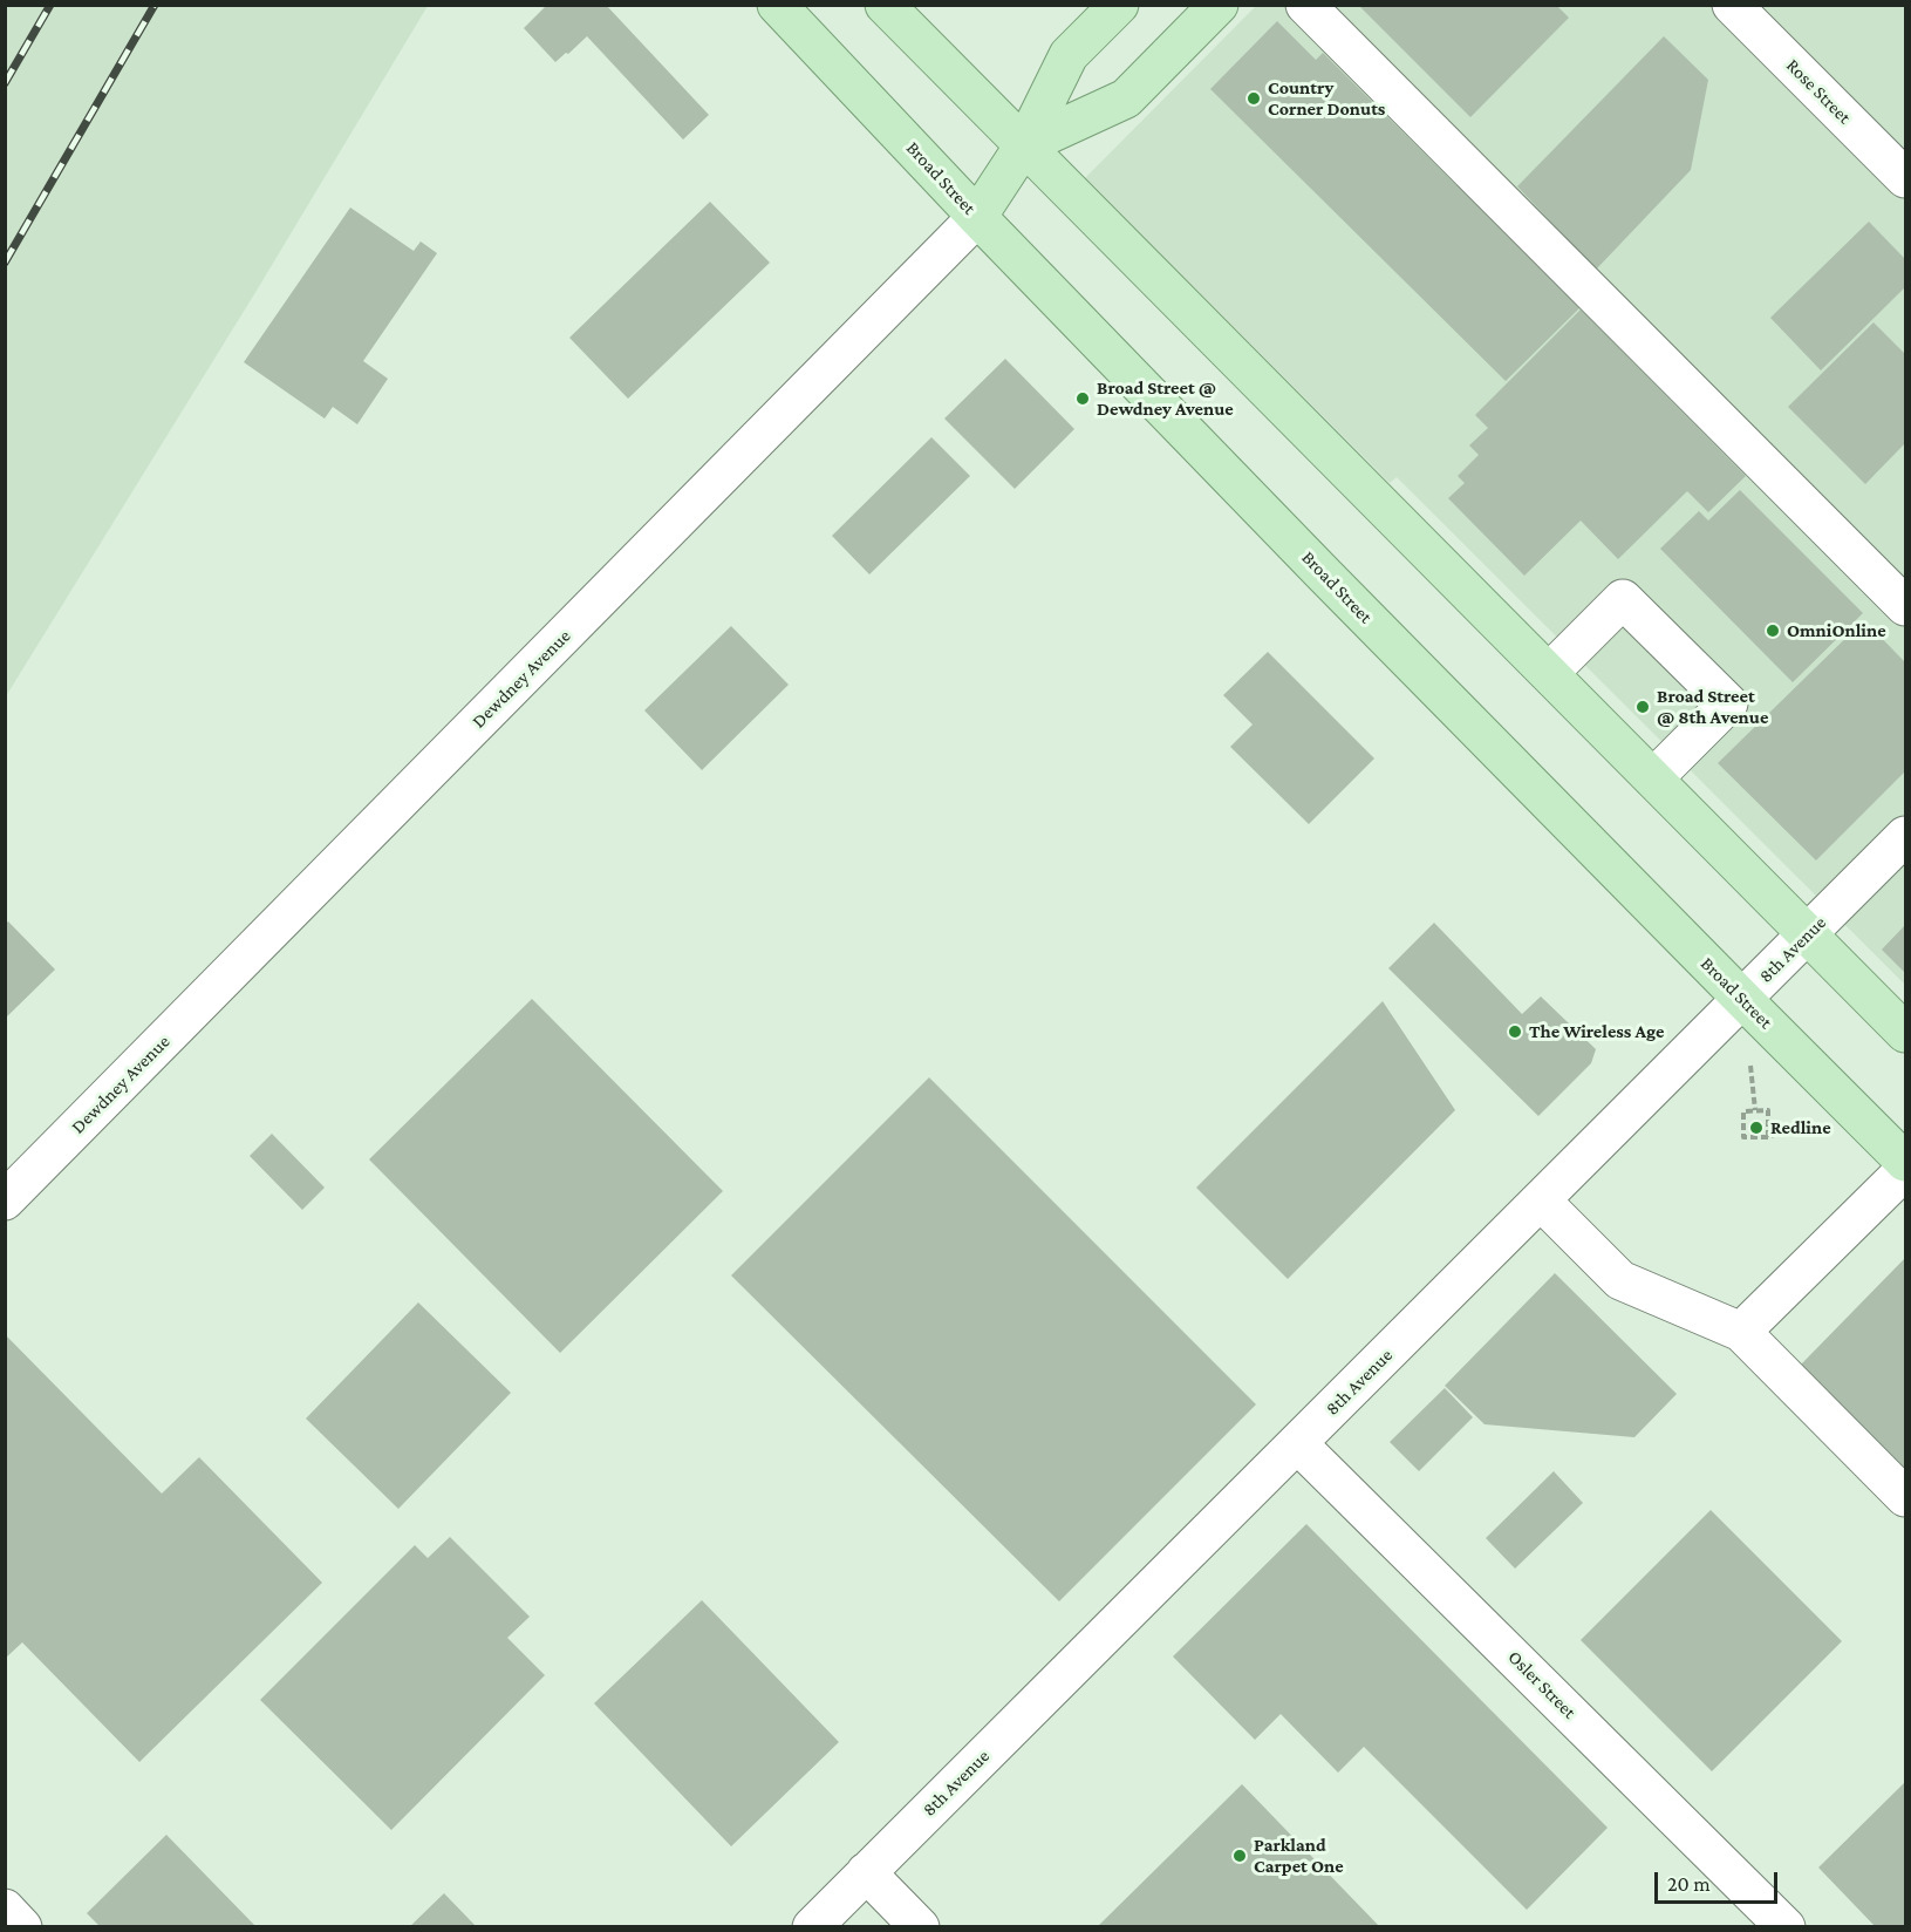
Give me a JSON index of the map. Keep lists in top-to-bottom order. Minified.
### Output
{"streets":{"main road":["Broad Street","Dewdney Avenue"],"street":["Rose Street","8th Avenue","Osler Street"]},"crossings":[["Broad Street","Dewdney Avenue"],["Broad Street","8th Avenue"],["8th Avenue","Osler Street"]],"places":["Country Corner Donuts","Broad Street @ Dewdney Avenue","OmniOnline","Broad Street @ 8th Avenue","The Wireless Age","Redline","Parkland Carpet One"],"scale_bar":"20 m"}
